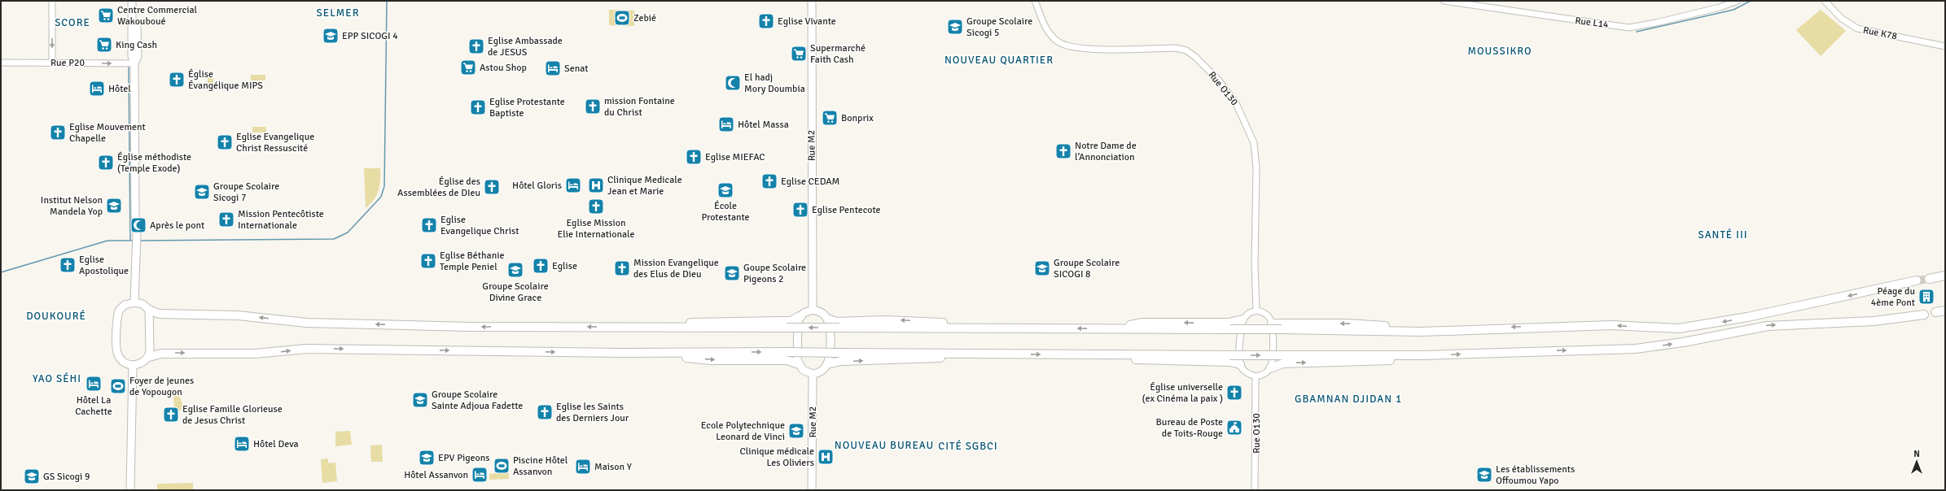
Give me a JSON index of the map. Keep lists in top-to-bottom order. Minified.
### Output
{"streets":{"main road":["Rue M2"],"street":["Rue L14","Rue K78","Rue P20","Rue O130"]},"one_way":["Rue P20"],"districts":["SELMER","SCORE","MOUSSIKRO","NOUVEAU QUARTIER","SANTÉ III","DOUKOURÉ","YAO SÉHI","GBAMNAN DJIDAN 1","NOUVEAU BUREAU","CITÉ SGBCI"],"places":{"supermarket":["Centre Commercial Wakouboué","King Cash","Supermarché Faith Cash","Astou Shop","Bonprix"],"sports":["Zebié","Foyer de jeunes de Yopougon","Piscine Hôtel Assanvon"],"church":["Eglise Vivante","Eglise Ambassade de JESUS","Église Évangélique MIPS","mission Fontaine du Christ","Eglise Protestante Baptiste","Eglise Mouvement Chapelle","Eglise Evangelique Christ Ressuscité","Notre Dame de l’Annonciation","Eglise MIEFAC","Église méthodiste (Temple Exode)","Eglise CEDAM","Église des Assemblées de DIeu","Eglise Mission Elie Internationale","Eglise Pentecote","Mission Pentecôtiste Internationale","Eglise Evangelique Christ","Eglise Béthanie Temple Peniel","Eglise Apostolique","Eglise","Mission Evangelique des Elus de Dieu","Église universelle (ex Cinéma la paix )","Eglise les Saints des Derniers Jour","Eglise Famille Glorieuse de Jesus Christ"],"school or university":["Groupe Scolaire Sicogi 5","EPP SICOGI 4","École Protestante","Groupe Scolaire Sicogi 7","Institut Nelson Mandela Yop","Groupe Scolaire SICOGI 8","Groupe Scolaire Divine Grace","Goupe Scolaire Pigeons 2","Groupe Scolaire Sainte Adjoua Fadette","Ecole Polytechnique Leonard de Vinci","EPV Pigeons","Les établissements Offoumou Yapo","GS Sicogi 9"],"hotel":["Senat","Hôtel","Hôtel Massa","Hôtel Gloris","Hôtel La Cachette","Hôtel Deva","Maison Y","Hôtel Assanvon"],"mosque":["El hadj Mory Doumbia","Après le pont"],"hospital":["Clinique Medicale Jean et Marie","Clinique médicale Les Oliviers"],"building":["Péage du 4ème Pont"],"public building":["Bureau de Poste de Toits-Rouge"]},"north":"top"}
